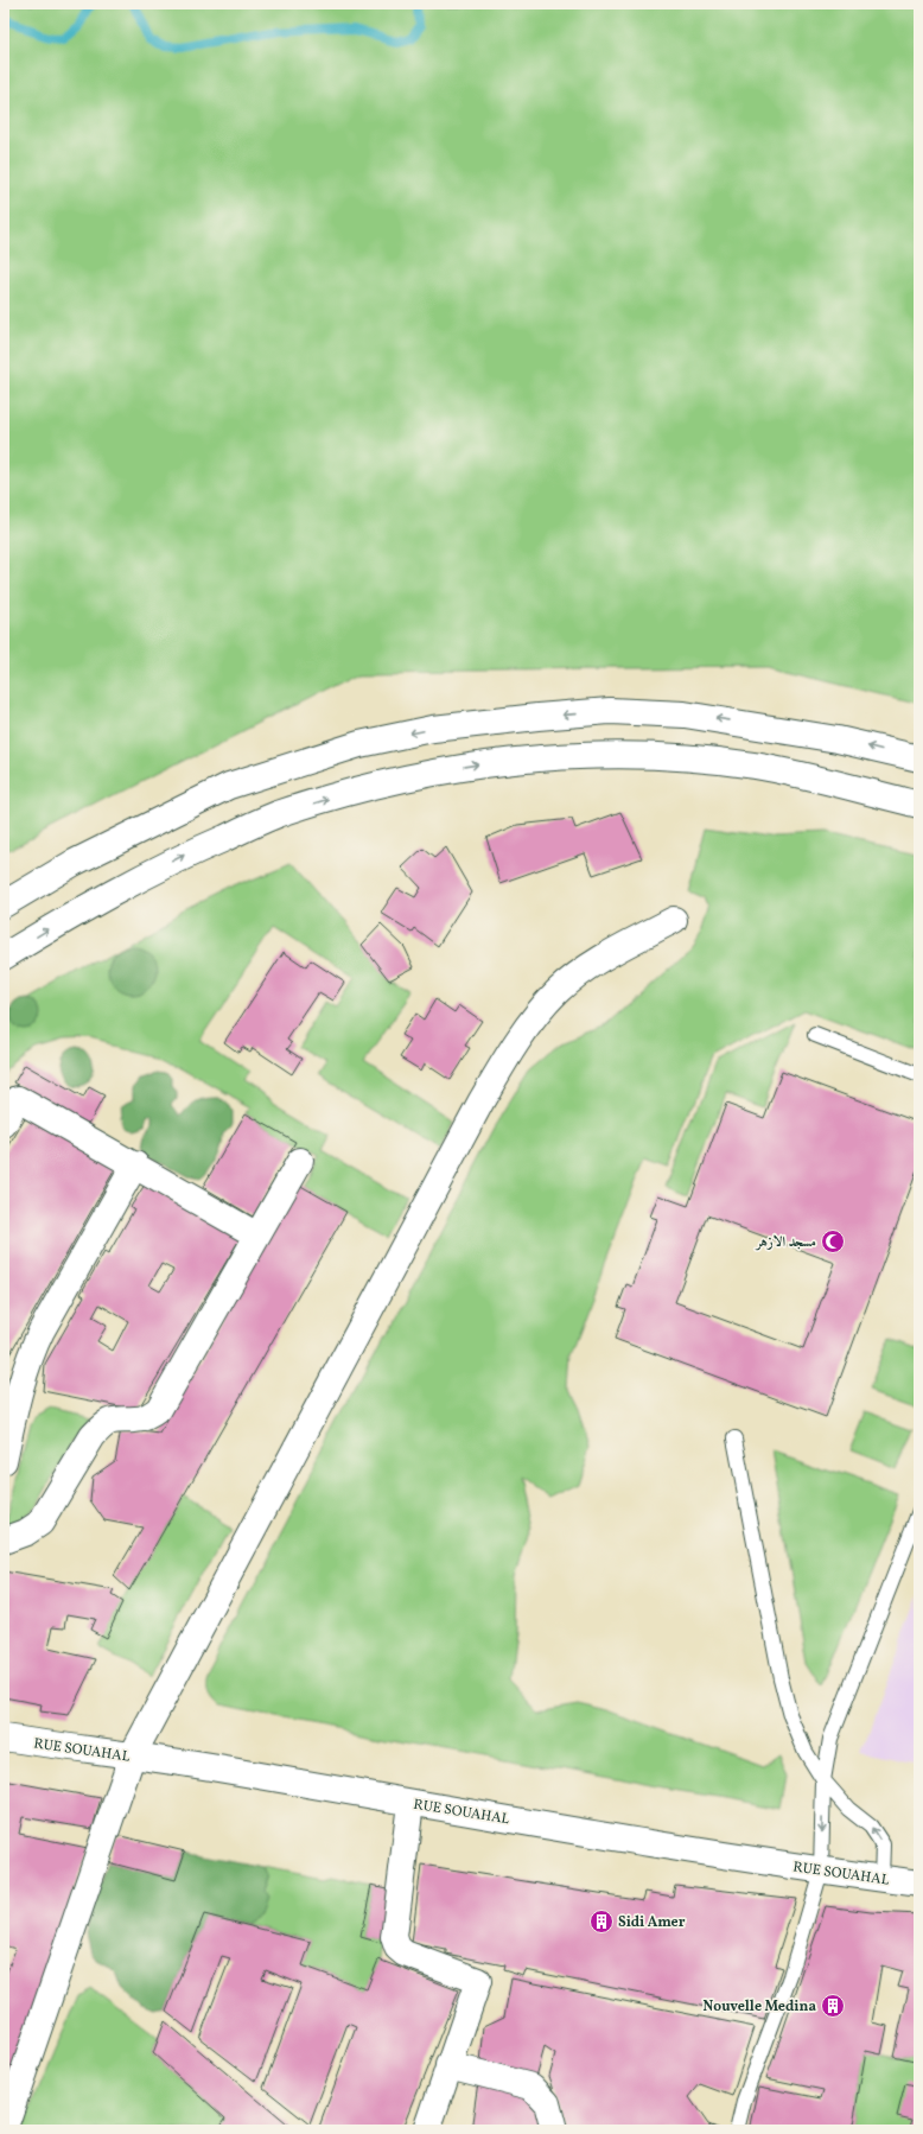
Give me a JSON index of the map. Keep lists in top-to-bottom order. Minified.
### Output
{"streets":{"street":["RUE SOUAHAL"]},"places":{"mosque":["مسجد الازهر"],"building":["Sidi Amer","Nouvelle Medina"]}}
